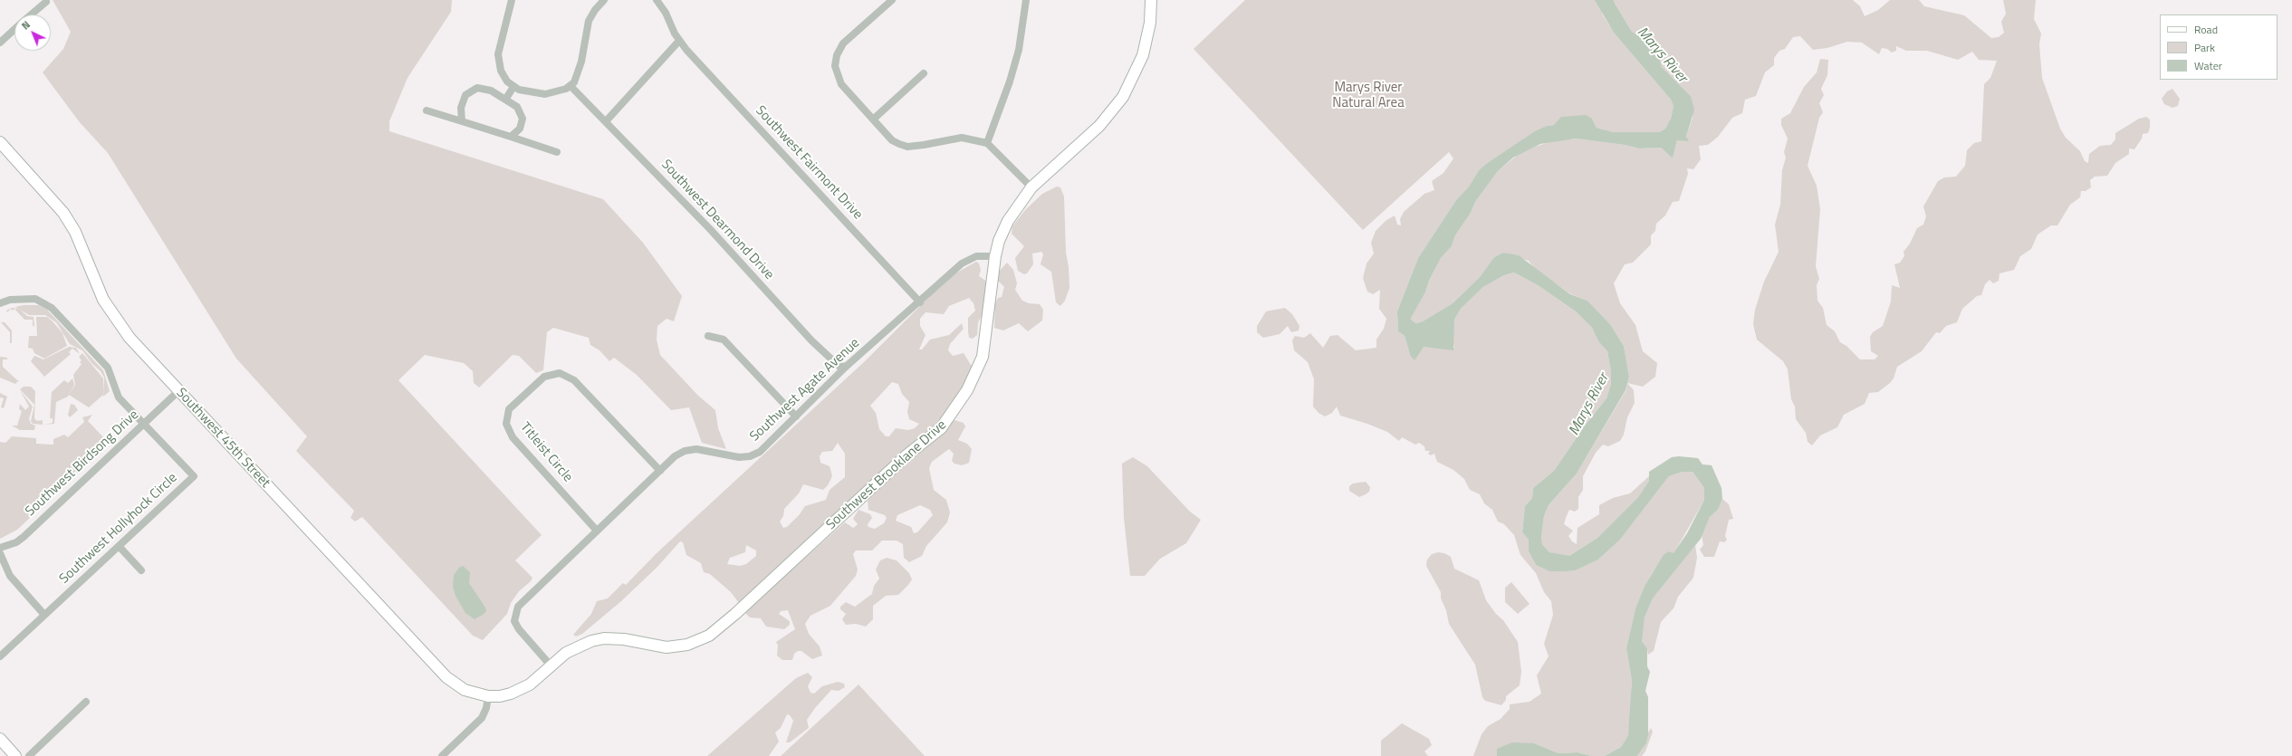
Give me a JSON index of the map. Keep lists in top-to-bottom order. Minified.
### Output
{"streets":{"street":["Southwest Fairmont Drive","Southwest Dearmond Drive","Southwest Agate Avenue","Southwest 45th Street","Titleist Circle","Southwest Birdsong Drive","Southwest Brooklane Drive","Southwest Hollyhock Circle"]},"crossings":[["Southwest Fairmont Drive","Southwest Agate Avenue"],["Southwest Dearmond Drive","Southwest Agate Avenue"],["Southwest Agate Avenue","Titleist Circle"],["Southwest Agate Avenue","Southwest Brooklane Drive"],["Southwest 45th Street","Southwest Birdsong Drive"],["Southwest 45th Street","Southwest Brooklane Drive"],["Southwest Birdsong Drive","Southwest Hollyhock Circle"]],"water":["Marys River"],"parks":["Marys River Natural Area"],"legend":["Road","Park","Water"],"north":"top left"}
